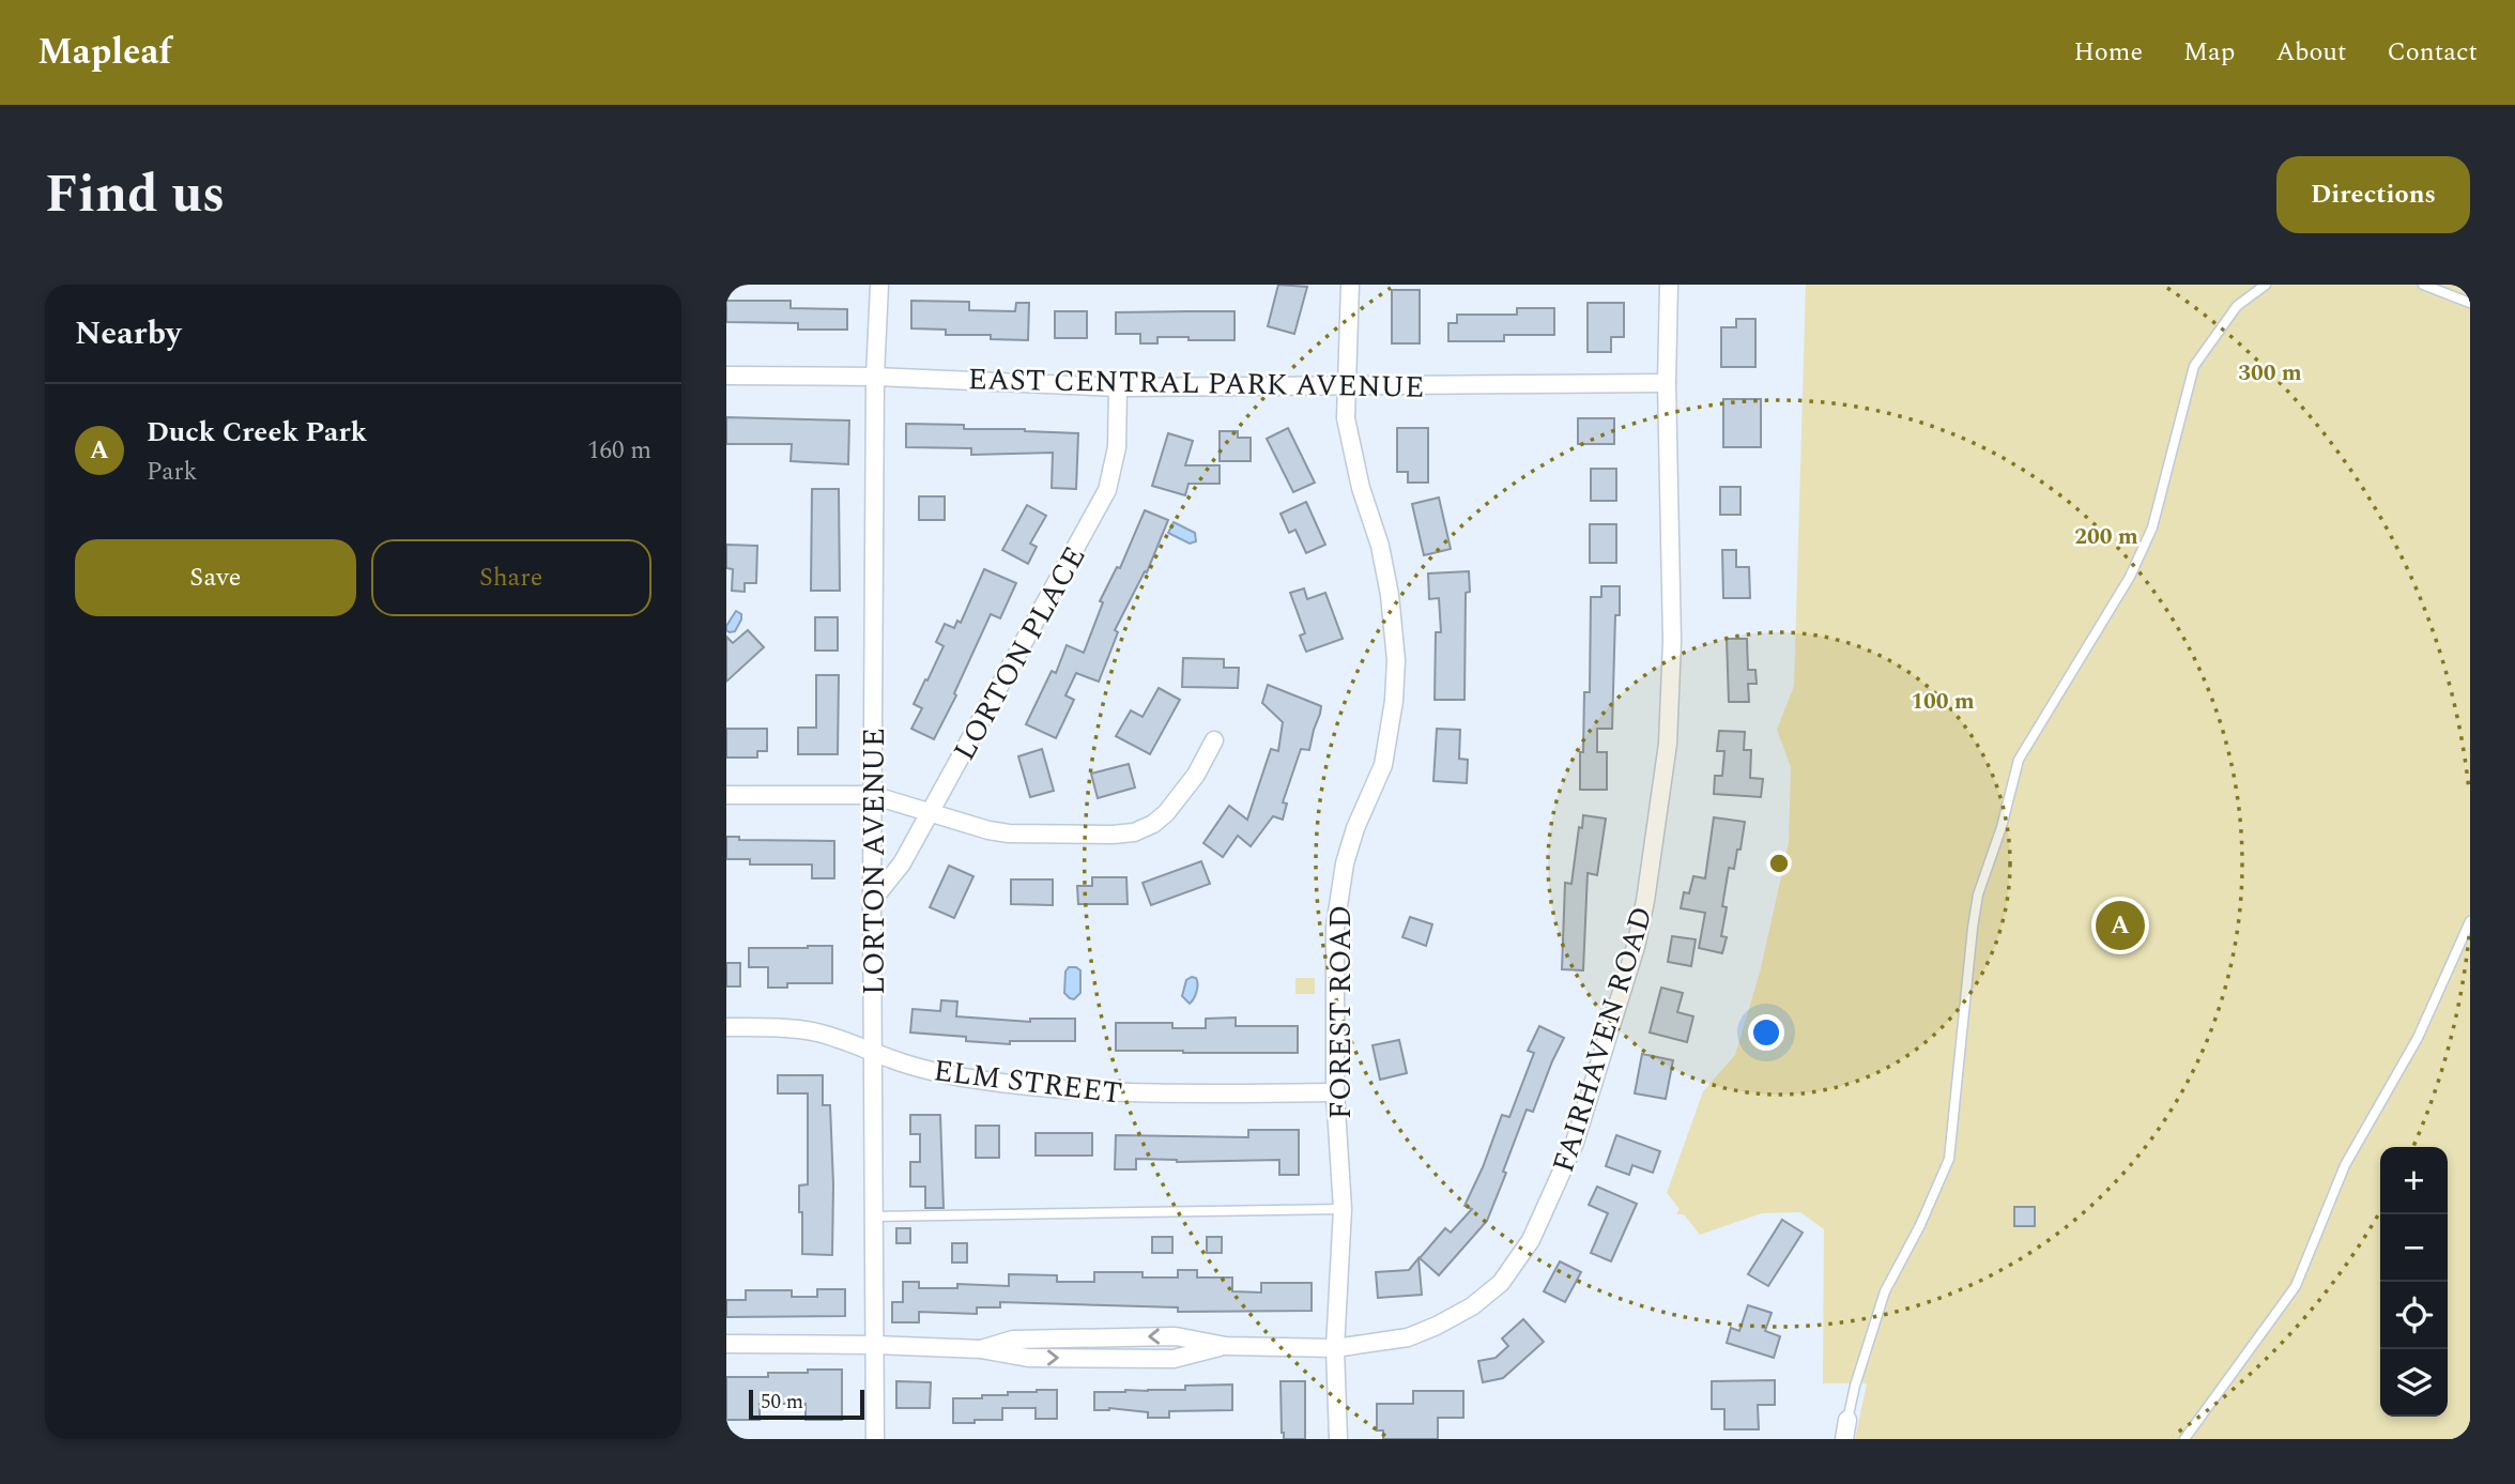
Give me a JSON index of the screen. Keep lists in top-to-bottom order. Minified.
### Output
{"streets":{"street":["EAST CENTRAL PARK AVENUE","LORTON PLACE","LORTON AVENUE","FOREST ROAD","FAIRHAVEN ROAD","ELM STREET"]},"crossings":[["EAST CENTRAL PARK AVENUE","LORTON PLACE"],["EAST CENTRAL PARK AVENUE","LORTON AVENUE"],["EAST CENTRAL PARK AVENUE","FOREST ROAD"],["EAST CENTRAL PARK AVENUE","FAIRHAVEN ROAD"],["LORTON PLACE","LORTON AVENUE"],["LORTON AVENUE","FAIRHAVEN ROAD"],["LORTON AVENUE","ELM STREET"],["FOREST ROAD","FAIRHAVEN ROAD"],["FOREST ROAD","ELM STREET"]],"scale_bar":"50 m","page":{"header":"Mapleaf","nav":["Home","Map","About","Contact"],"title":"Find us","buttons":["Directions",["Save","Share"]],"heading":"Nearby","list":[{"mark":"A","name":"Duck Creek Park","note":"Park","value":"160 m"}],"pins":"A","map_buttons":["+","−"],"scale":"50 m"},"rings":["300 m","200 m","100 m"]}
